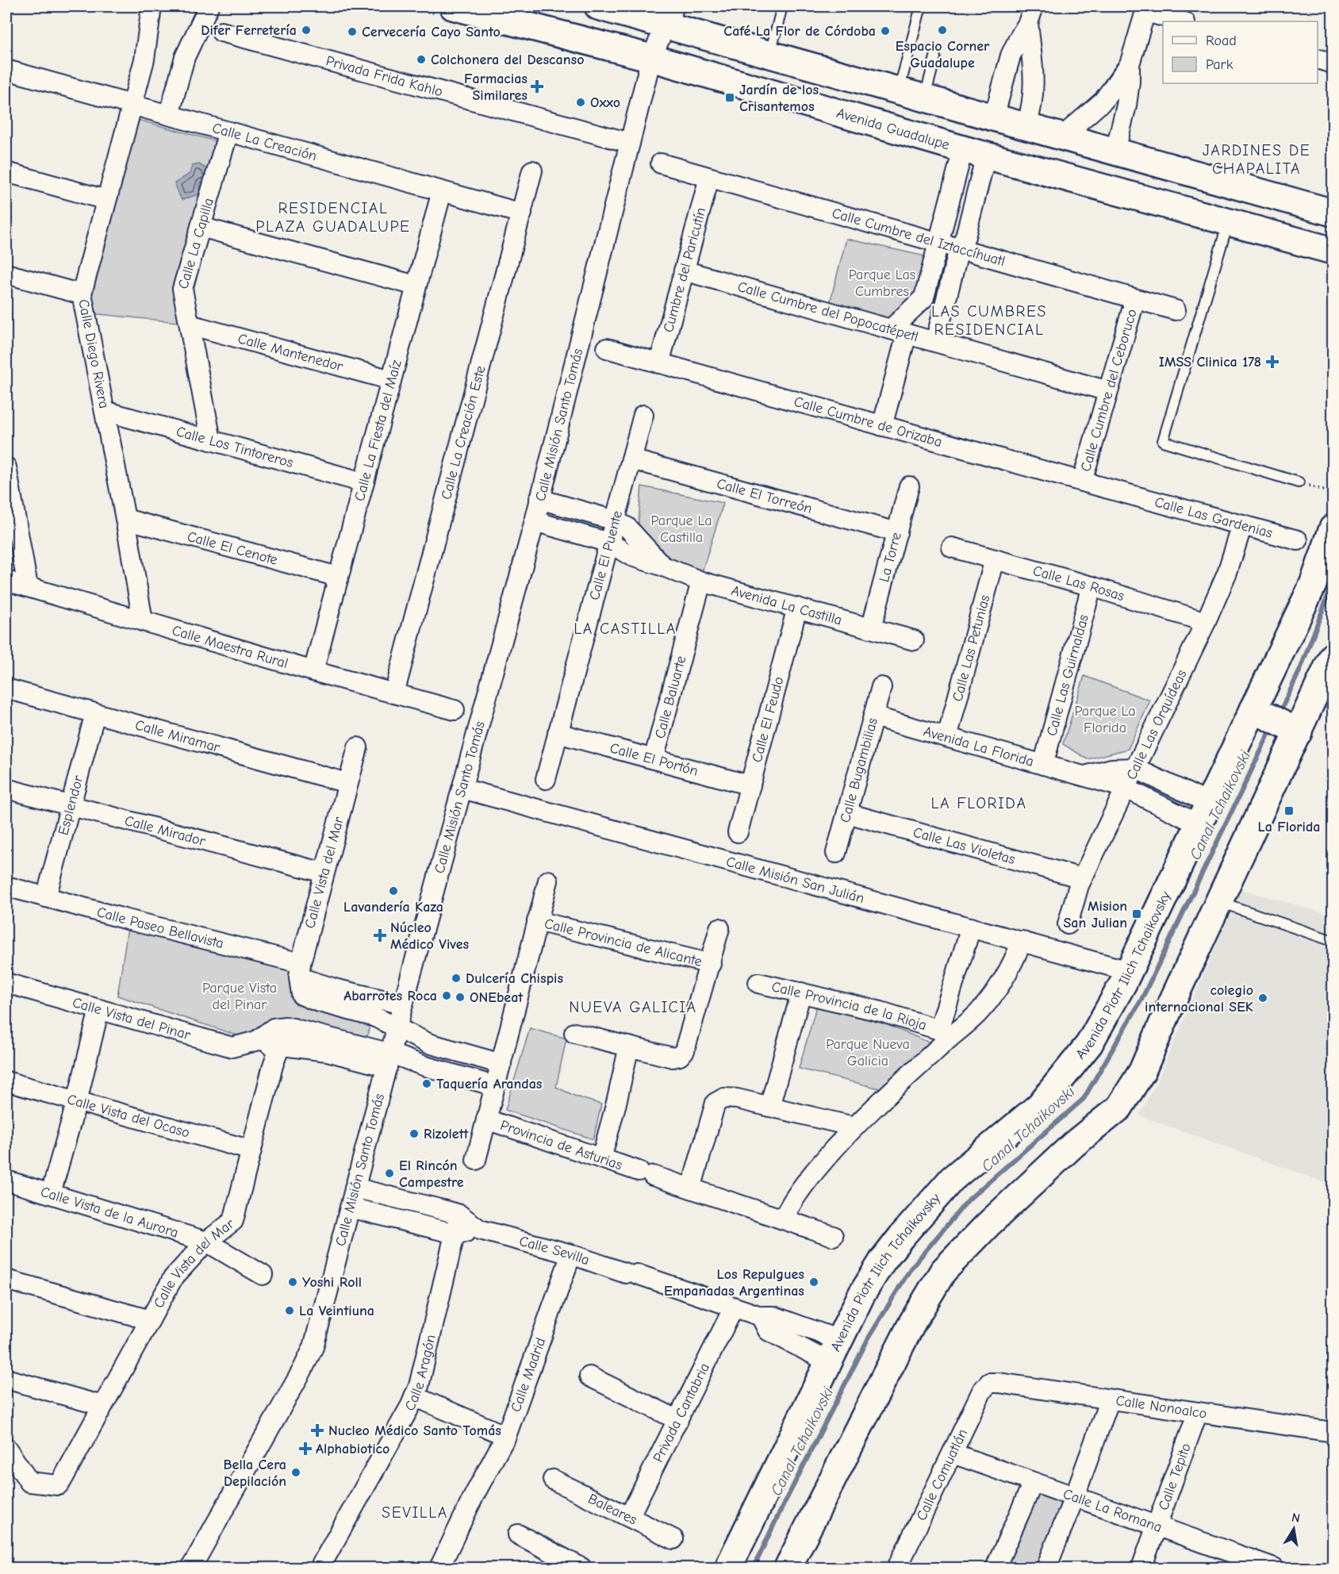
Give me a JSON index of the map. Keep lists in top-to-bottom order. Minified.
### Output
{"streets":{"street":["Privada Frida Kahlo","Avenida Guadalupe","Calle La Creación","Calle Cumbre del Iztaccíhuatl","Calle La Capilla","Cumbre del Paricutín","Calle Cumbre del Popocatépetl","Calle Mantenedor","Calle Diego Rivera","Calle Cumbre del Ceboruco","Calle Cumbre de Orizaba","Calle Misión Santo Tomás","Calle La Fiesta del Maíz","Calle La Creación Este","Calle Los Tintoreros","Calle El Torreón","Calle Las Gardenias","Calle El Cenote","Calle El Puente","La Torre","Calle Las Rosas","Avenida La Castilla","Calle Maestra Rural","Calle Las Petunias","Calle Las Guirnaldas","Calle Baluarte","Calle El Feudo","Calle Las Orquídeas","Calle Miramar","Avenida La Florida","Calle El Portón","Calle Bugambilias","Esplendor","Calle Mirador","Calle Las Violetas","Calle Vista del Mar","Calle Misión San Julián","Calle Paseo Bellavista","Calle Provincia de Alicante","Avenida Piotr Ilich Tchaikovsky","Calle Provincia de la Rioja","Calle Vista del Pinar","Calle Vista del Ocaso","Provincia de Asturias","Calle Vista de la Aurora","Calle Sevilla","Calle Aragón","Calle Madrid","Calle Nonoalco","Privada Cantabria","Calle Comuatlán","Calle Tepito","Baleares","Calle La Romana"]},"crossings":[["Privada Frida Kahlo","Calle Misión Santo Tomás"],["Avenida Guadalupe","Calle Misión Santo Tomás"],["Calle La Creación","Calle La Capilla"],["Calle La Creación","Calle Diego Rivera"],["Calle La Creación","Calle La Fiesta del Maíz"],["Calle La Creación","Calle La Creación Este"],["Calle Cumbre del Iztaccíhuatl","Cumbre del Paricutín"],["Calle Cumbre del Iztaccíhuatl","Calle Cumbre del Ceboruco"],["Calle La Capilla","Calle Mantenedor"],["Calle La Capilla","Calle Los Tintoreros"],["Cumbre del Paricutín","Calle Cumbre del Popocatépetl"],["Cumbre del Paricutín","Calle Cumbre de Orizaba"],["Calle Cumbre del Popocatépetl","Calle Cumbre del Ceboruco"],["Calle Mantenedor","Calle La Fiesta del Maíz"],["Calle Diego Rivera","Calle Los Tintoreros"],["Calle Diego Rivera","Calle El Cenote"],["Calle Diego Rivera","Calle Maestra Rural"],["Calle Cumbre del Ceboruco","Calle Cumbre de Orizaba"],["Calle Cumbre de Orizaba","Calle Las Gardenias"],["Calle Misión Santo Tomás","Avenida La Castilla"],["Calle Misión Santo Tomás","Calle Misión San Julián"],["Calle Misión Santo Tomás","Calle Paseo Bellavista"],["Calle Misión Santo Tomás","Calle Vista del Pinar"],["Calle Misión Santo Tomás","Calle Sevilla"],["Calle La Fiesta del Maíz","Calle Los Tintoreros"],["Calle La Fiesta del Maíz","Calle El Cenote"],["Calle La Fiesta del Maíz","Calle Maestra Rural"],["Calle La Creación Este","Calle Maestra Rural"],["Calle El Torreón","Calle El Puente"],["Calle El Torreón","La Torre"],["Calle Las Gardenias","Calle Las Orquídeas"],["Calle El Puente","Avenida La Castilla"],["Calle El Puente","Calle El Portón"],["La Torre","Avenida La Castilla"],["Calle Las Rosas","Calle Las Petunias"],["Calle Las Rosas","Calle Las Guirnaldas"],["Calle Las Rosas","Calle Las Orquídeas"],["Avenida La Castilla","Calle Baluarte"],["Avenida La Castilla","Calle El Feudo"],["Calle Las Petunias","Avenida La Florida"],["Calle Las Guirnaldas","Avenida La Florida"],["Calle Baluarte","Calle El Portón"],["Calle El Feudo","Calle El Portón"],["Calle Las Orquídeas","Avenida La Florida"],["Calle Las Orquídeas","Calle Las Violetas"],["Calle Miramar","Esplendor"],["Calle Miramar","Calle Vista del Mar"],["Avenida La Florida","Calle Bugambilias"],["Avenida La Florida","Avenida Piotr Ilich Tchaikovsky"],["Calle Bugambilias","Calle Las Violetas"],["Esplendor","Calle Mirador"],["Esplendor","Calle Paseo Bellavista"],["Calle Mirador","Calle Vista del Mar"],["Calle Vista del Mar","Calle Paseo Bellavista"],["Calle Vista del Mar","Calle Vista del Pinar"],["Calle Vista del Mar","Calle Vista del Ocaso"],["Calle Vista del Mar","Calle Vista de la Aurora"],["Calle Misión San Julián","Avenida Piotr Ilich Tchaikovsky"],["Avenida Piotr Ilich Tchaikovsky","Calle Sevilla"],["Calle Sevilla","Calle Aragón"],["Calle Sevilla","Calle Madrid"],["Calle Sevilla","Privada Cantabria"],["Calle Nonoalco","Calle Comuatlán"],["Calle Nonoalco","Calle Tepito"],["Privada Cantabria","Baleares"],["Calle Comuatlán","Calle La Romana"],["Calle Tepito","Calle La Romana"]],"districts":["JARDINES DE CHAPALITA","RESIDENCIAL PLAZA GUADALUPE","LAS CUMBRES RESIDENCIAL","LA CASTILLA","LA FLORIDA","NUEVA GALICIA","SEVILLA"],"water":["Canal Tchaikovski"],"parks":["Parque Las Cumbres","Parque La Castilla","Parque La Florida","Parque Vista del Pinar","Parque Nueva Galicia"],"places":{"other":["Difer Ferretería","Espacio Corner Guadalupe","Café La Flor de Córdoba","Cervecería Cayo Santo","Colchonera del Descanso","Oxxo","Lavandería Kaza","Dulcería Chispis","Abarrotes Roca","ONEbeat","colegio internacional SEK","Taquería Arandas","Rizolett","El Rincón Campestre","Yoshi Roll","Los Repulgues Empanadas Argentinas","La Veintiuna","Bella Cera Depilación"],"health":["Farmacias Similares","IMSS Clinica 178","Núcleo Médico Vives","Nucleo Médico Santo Tomás","Alphabiotico"],"transit":["Jardín de los Crisantemos","La Florida","Mision San Julian"]},"legend":["Road","Park"],"north":"top"}
